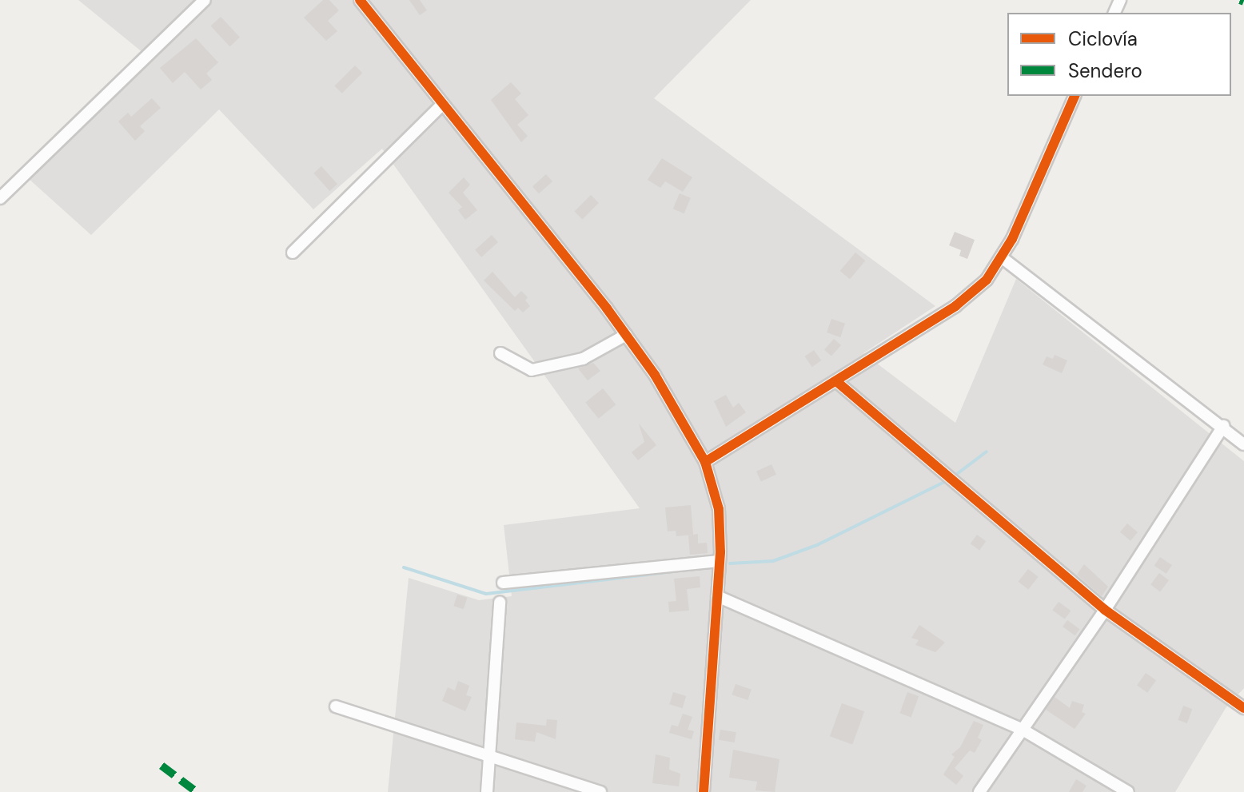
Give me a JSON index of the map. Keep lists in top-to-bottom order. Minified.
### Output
{"legend":["Ciclovía","Sendero"]}
